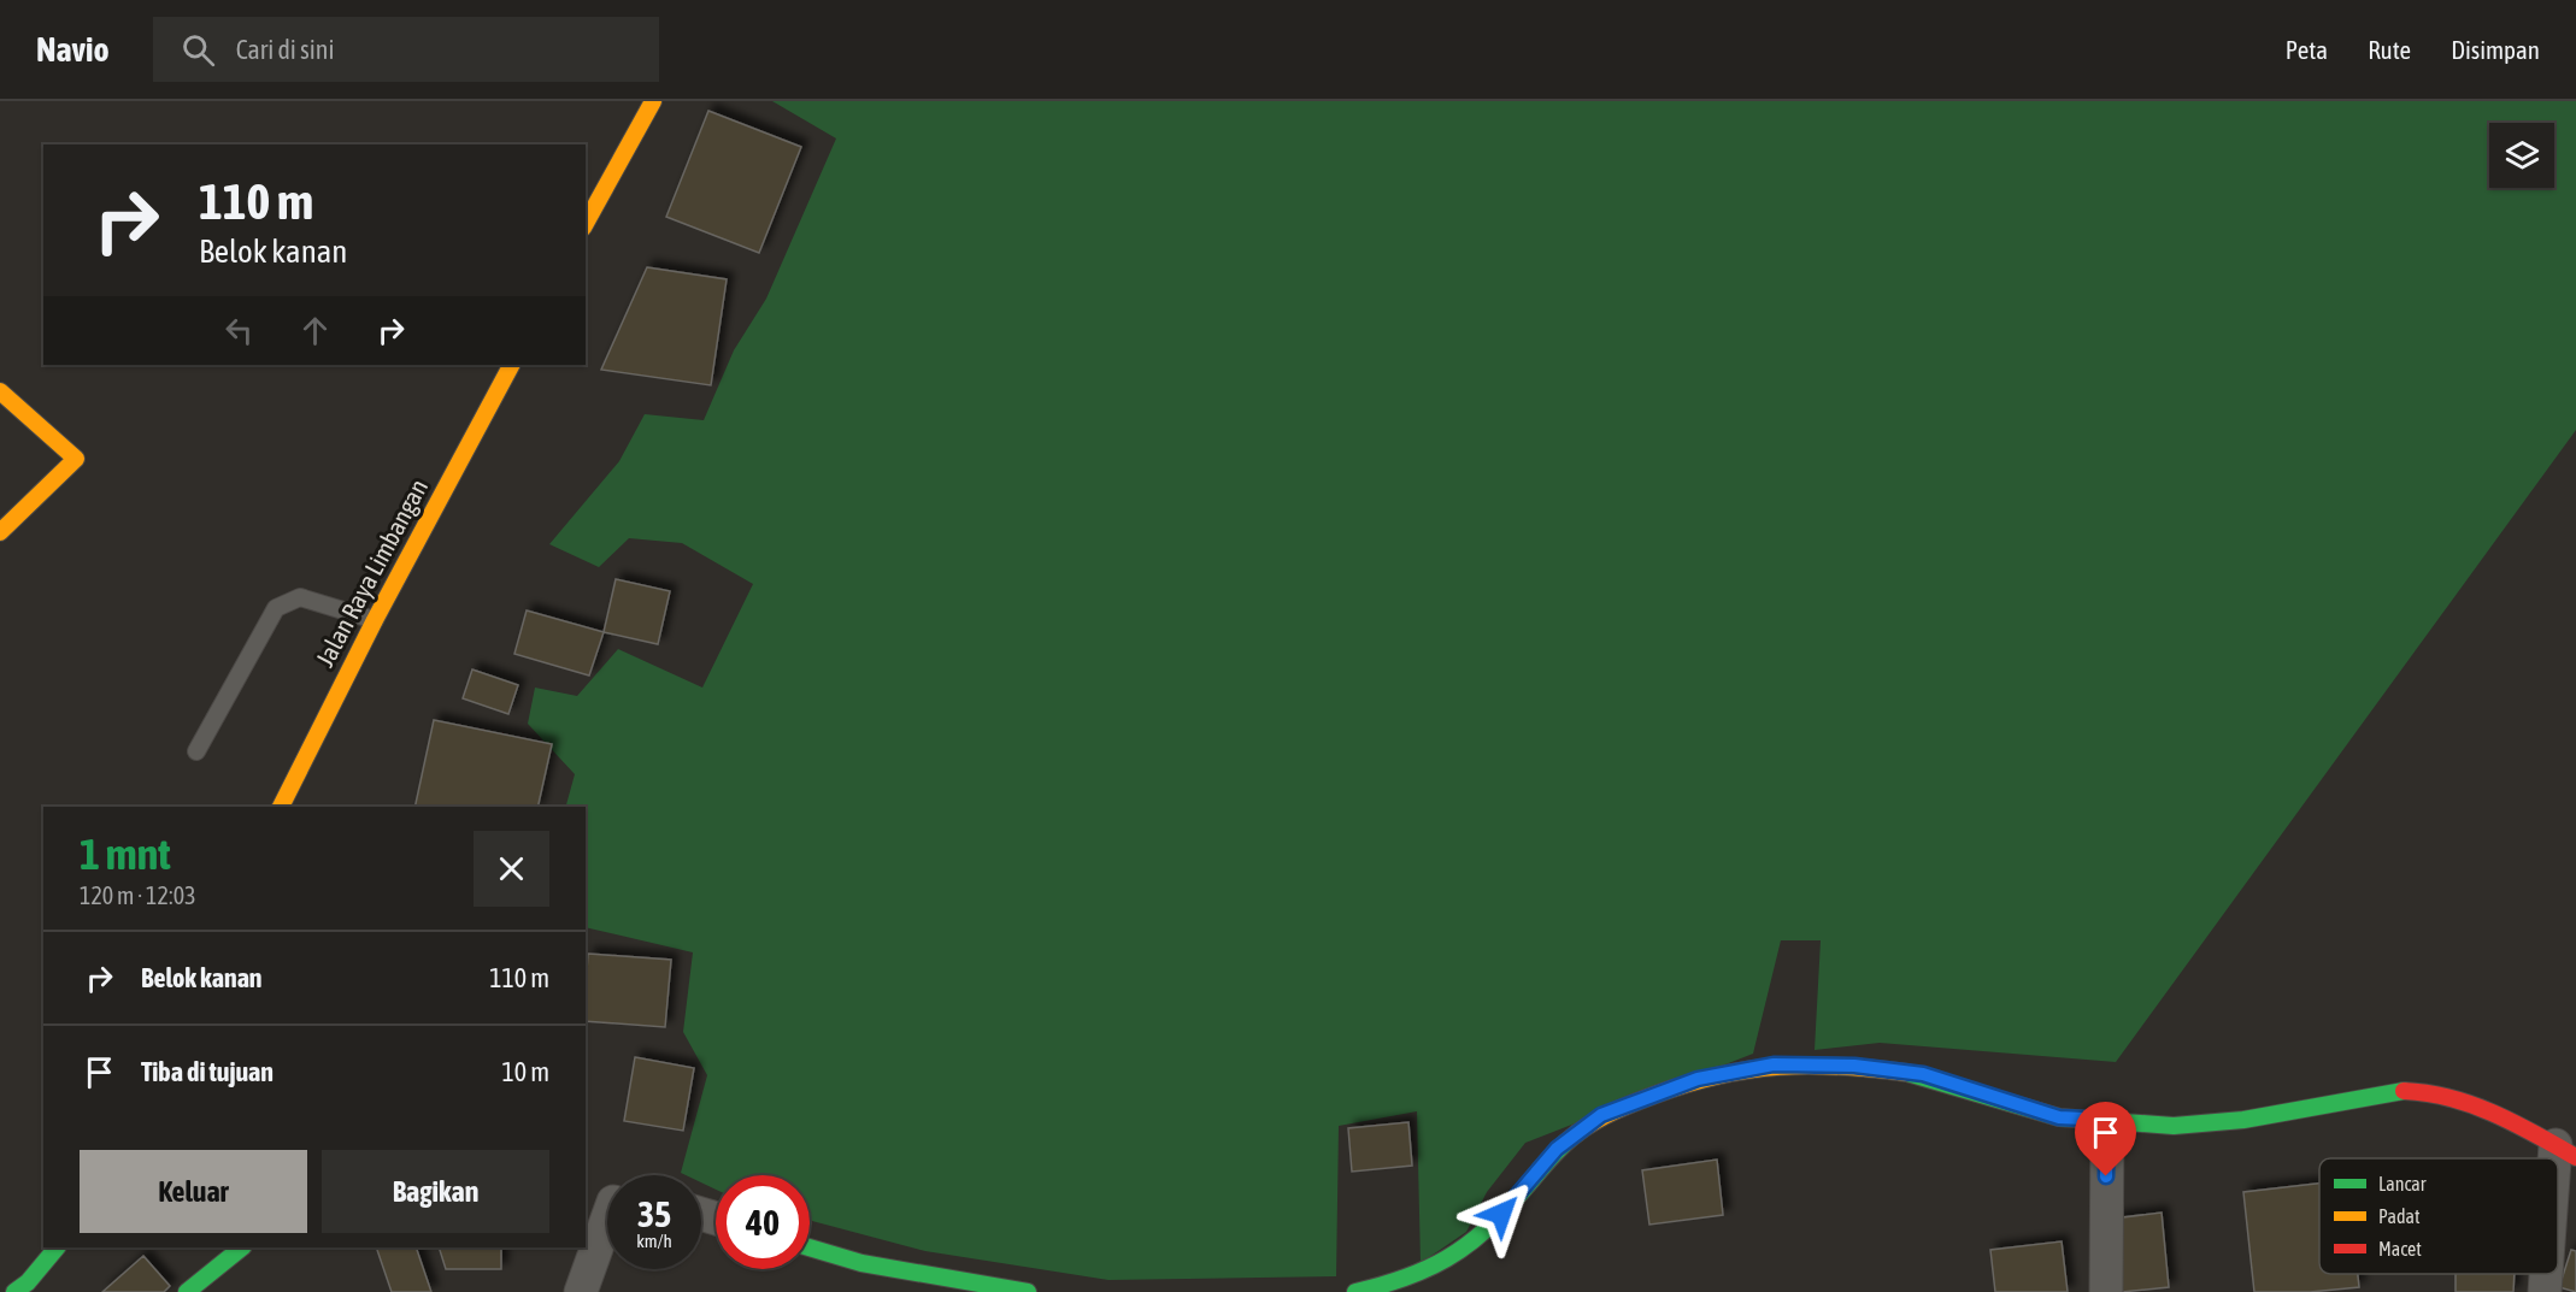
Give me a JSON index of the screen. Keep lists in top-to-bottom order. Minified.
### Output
{"streets":{"main road":["Jalan Raya Limbangan"]},"legend":["Lancar","Padat","Macet"],"page":{"header":"Navio","search":"Cari di sini","nav":["Peta","Rute","Disimpan"],"turn":["110 m","Belok kanan"],"heading":["1 mnt","120 m · 12:03"],"list":[{"name":"Belok kanan","value":"110 m"},{"name":"Tiba di tujuan","value":"10 m"}],"buttons":["Keluar","Bagikan"],"speed":"35 km/h","limit":"40"}}
